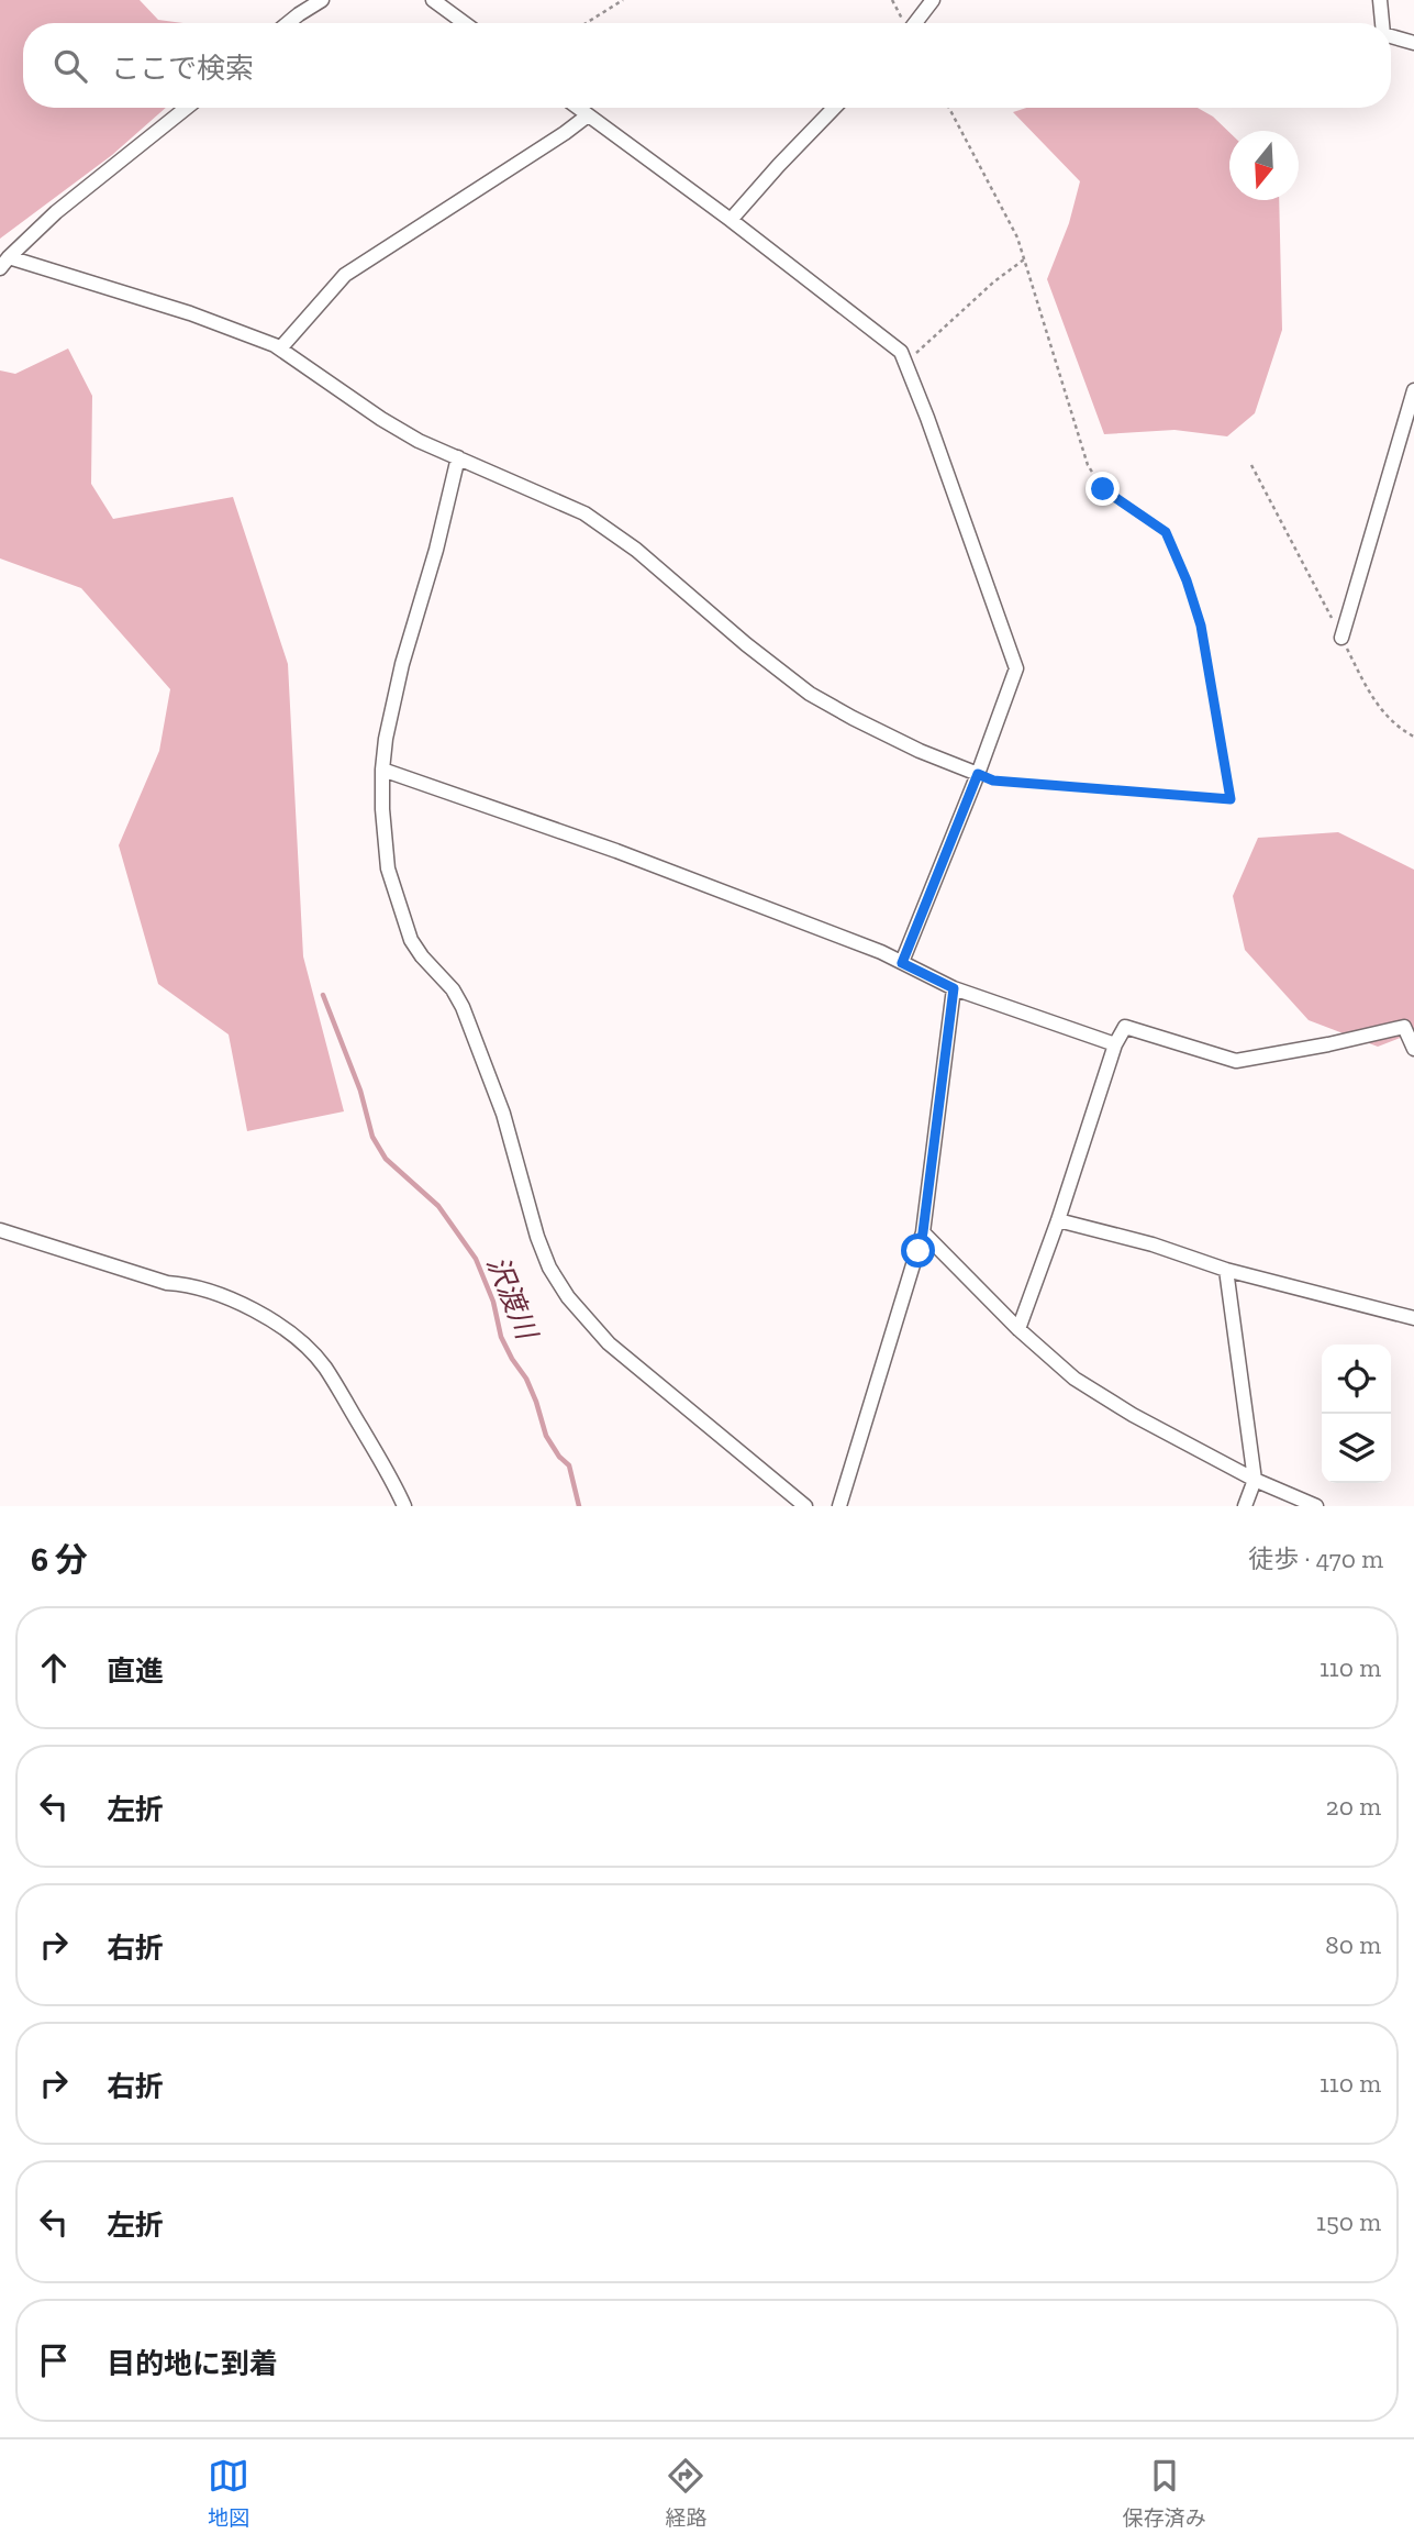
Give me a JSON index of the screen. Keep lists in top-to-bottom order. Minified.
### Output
{"water":["沢渡川"],"north":"bottom","page":{"search":"ここで検索","heading":["6 分","徒歩 · 470 m"],"list":[["直進","110 m"],["左折","20 m"],["右折","80 m"],["右折","110 m"],["左折","150 m"],"目的地に到着"],"nav":["地図","経路","保存済み"]}}
